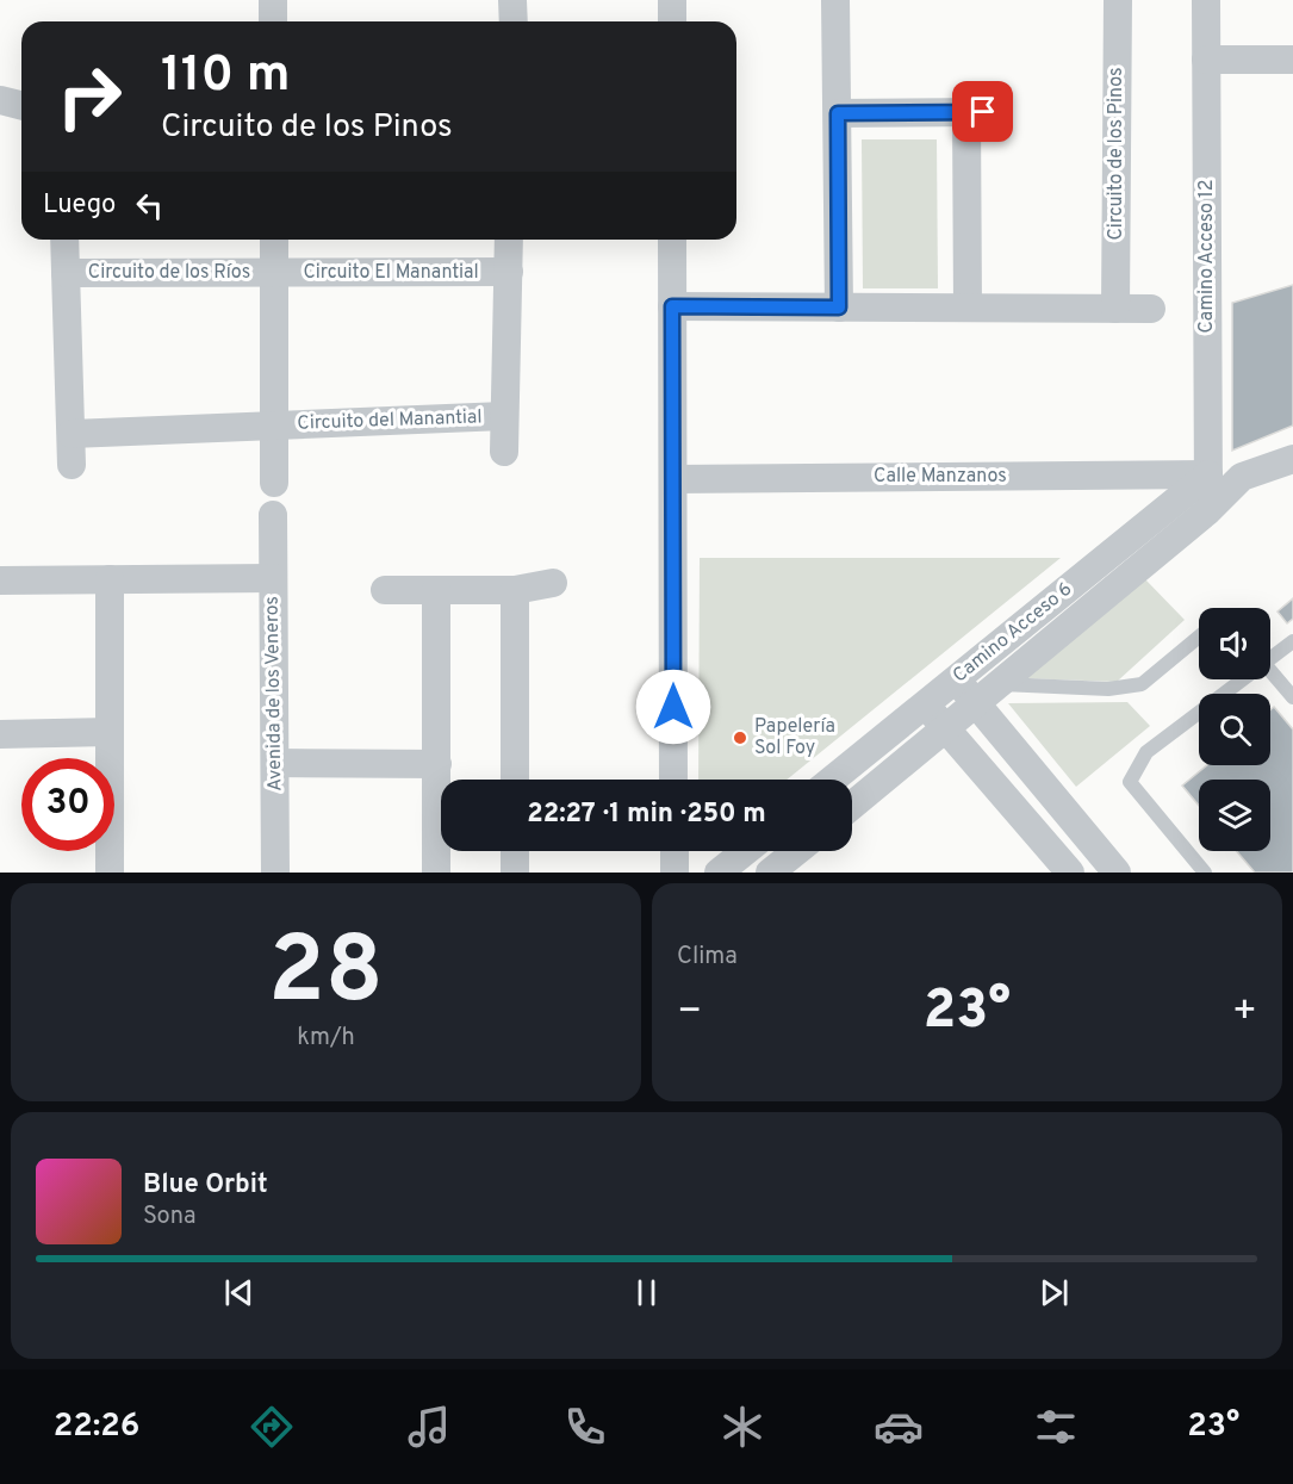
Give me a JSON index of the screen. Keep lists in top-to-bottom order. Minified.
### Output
{"streets":{"street":["Circuito de los Pinos","Camino Acceso 12","Circuito de los Ríos","Circuito El Manantial","Circuito del Manantial","Calle Manzanos","Camino Acceso 6","Avenida de los Veneros"]},"crossings":[["Camino Acceso 12","Calle Manzanos"],["Camino Acceso 12","Camino Acceso 6"],["Circuito de los Ríos","Circuito El Manantial"],["Calle Manzanos","Camino Acceso 6"]],"places":["Papelería Sol Foy"],"page":{"turn":["110 m","Circuito de los Pinos"],"then":"Luego","limit":"30","trip":"22:27 · 1 min · 250 m","tile":[["28","km/h"],"Clima"],"heat":["−","23°","+"],"song":["Blue Orbit","Sona"],"tabs":["22:26","23°"]}}
